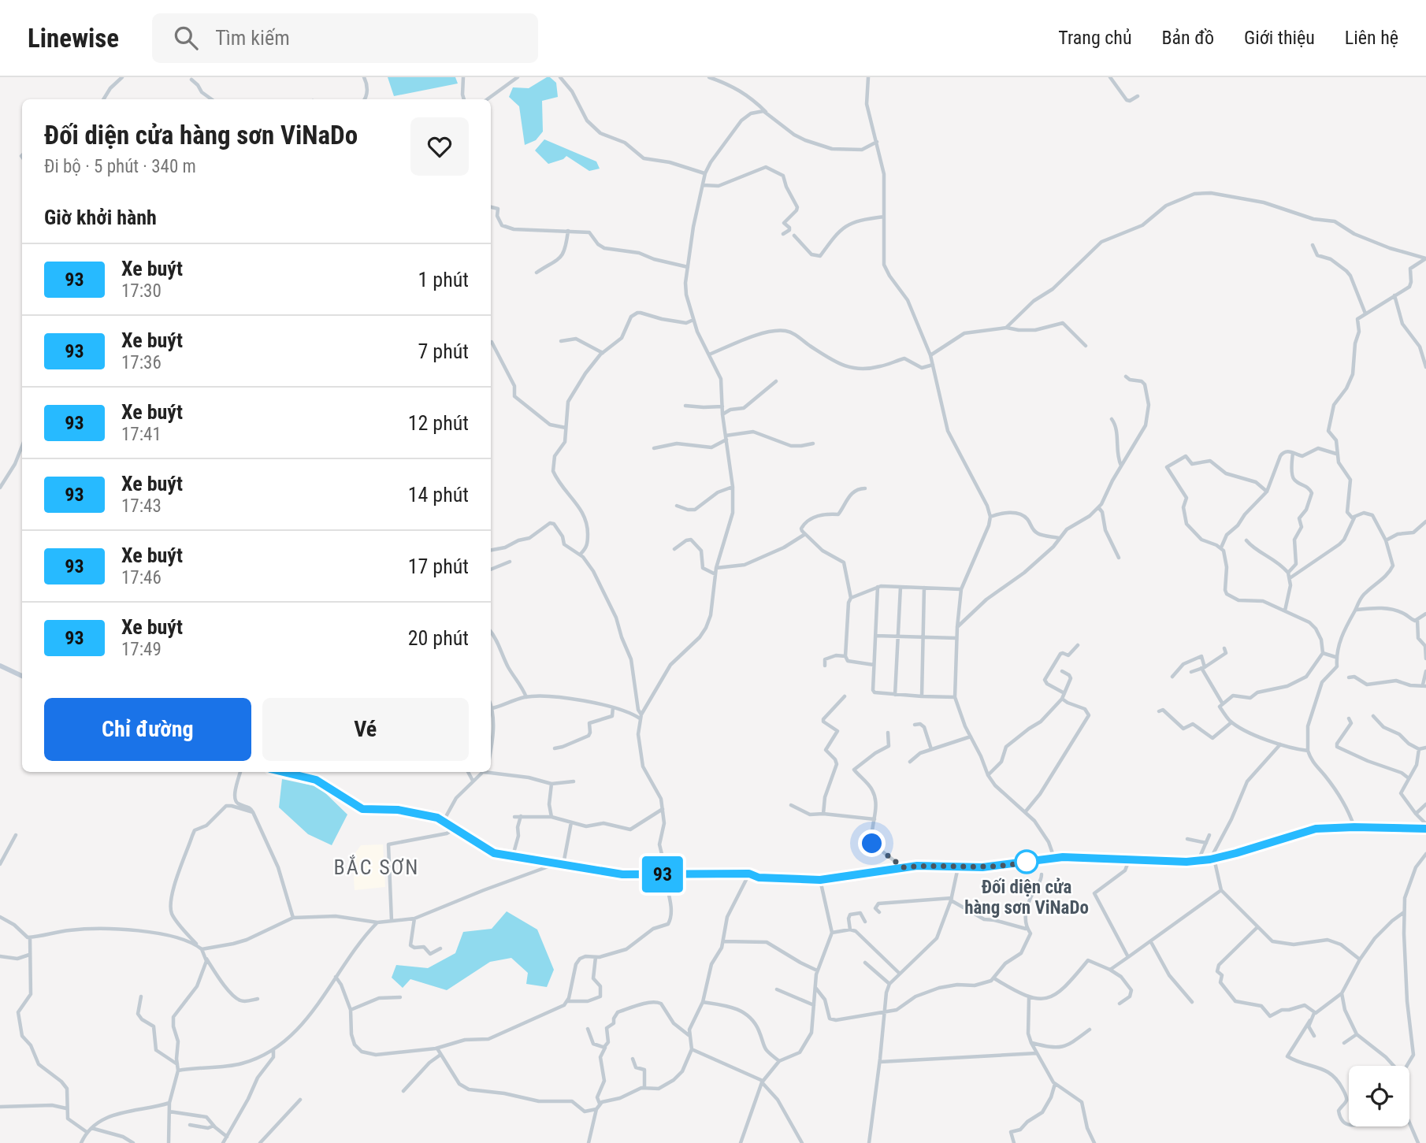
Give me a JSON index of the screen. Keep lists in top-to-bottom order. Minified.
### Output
{"districts":["BẮC SƠN"],"places":["Đối diện cửa hàng sơn ViNaDo"],"lines":["bus line 93"],"page":{"header":"Linewise","search":"Tìm kiếm","nav":["Trang chủ","Bản đồ","Giới thiệu","Liên hệ"],"on_map":"93","heading":[["Đối diện cửa hàng sơn ViNaDo","Đi bộ · 5 phút · 340 m"],"Giờ khởi hành"],"list":[{"mark":"93","name":"Xe buýt","note":"17:30","value":"1 phút"},{"mark":"93","name":"Xe buýt","note":"17:36","value":"7 phút"},{"mark":"93","name":"Xe buýt","note":"17:41","value":"12 phút"},{"mark":"93","name":"Xe buýt","note":"17:43","value":"14 phút"},{"mark":"93","name":"Xe buýt","note":"17:46","value":"17 phút"},{"mark":"93","name":"Xe buýt","note":"17:49","value":"20 phút"}],"buttons":["Chỉ đường","Vé"]}}
